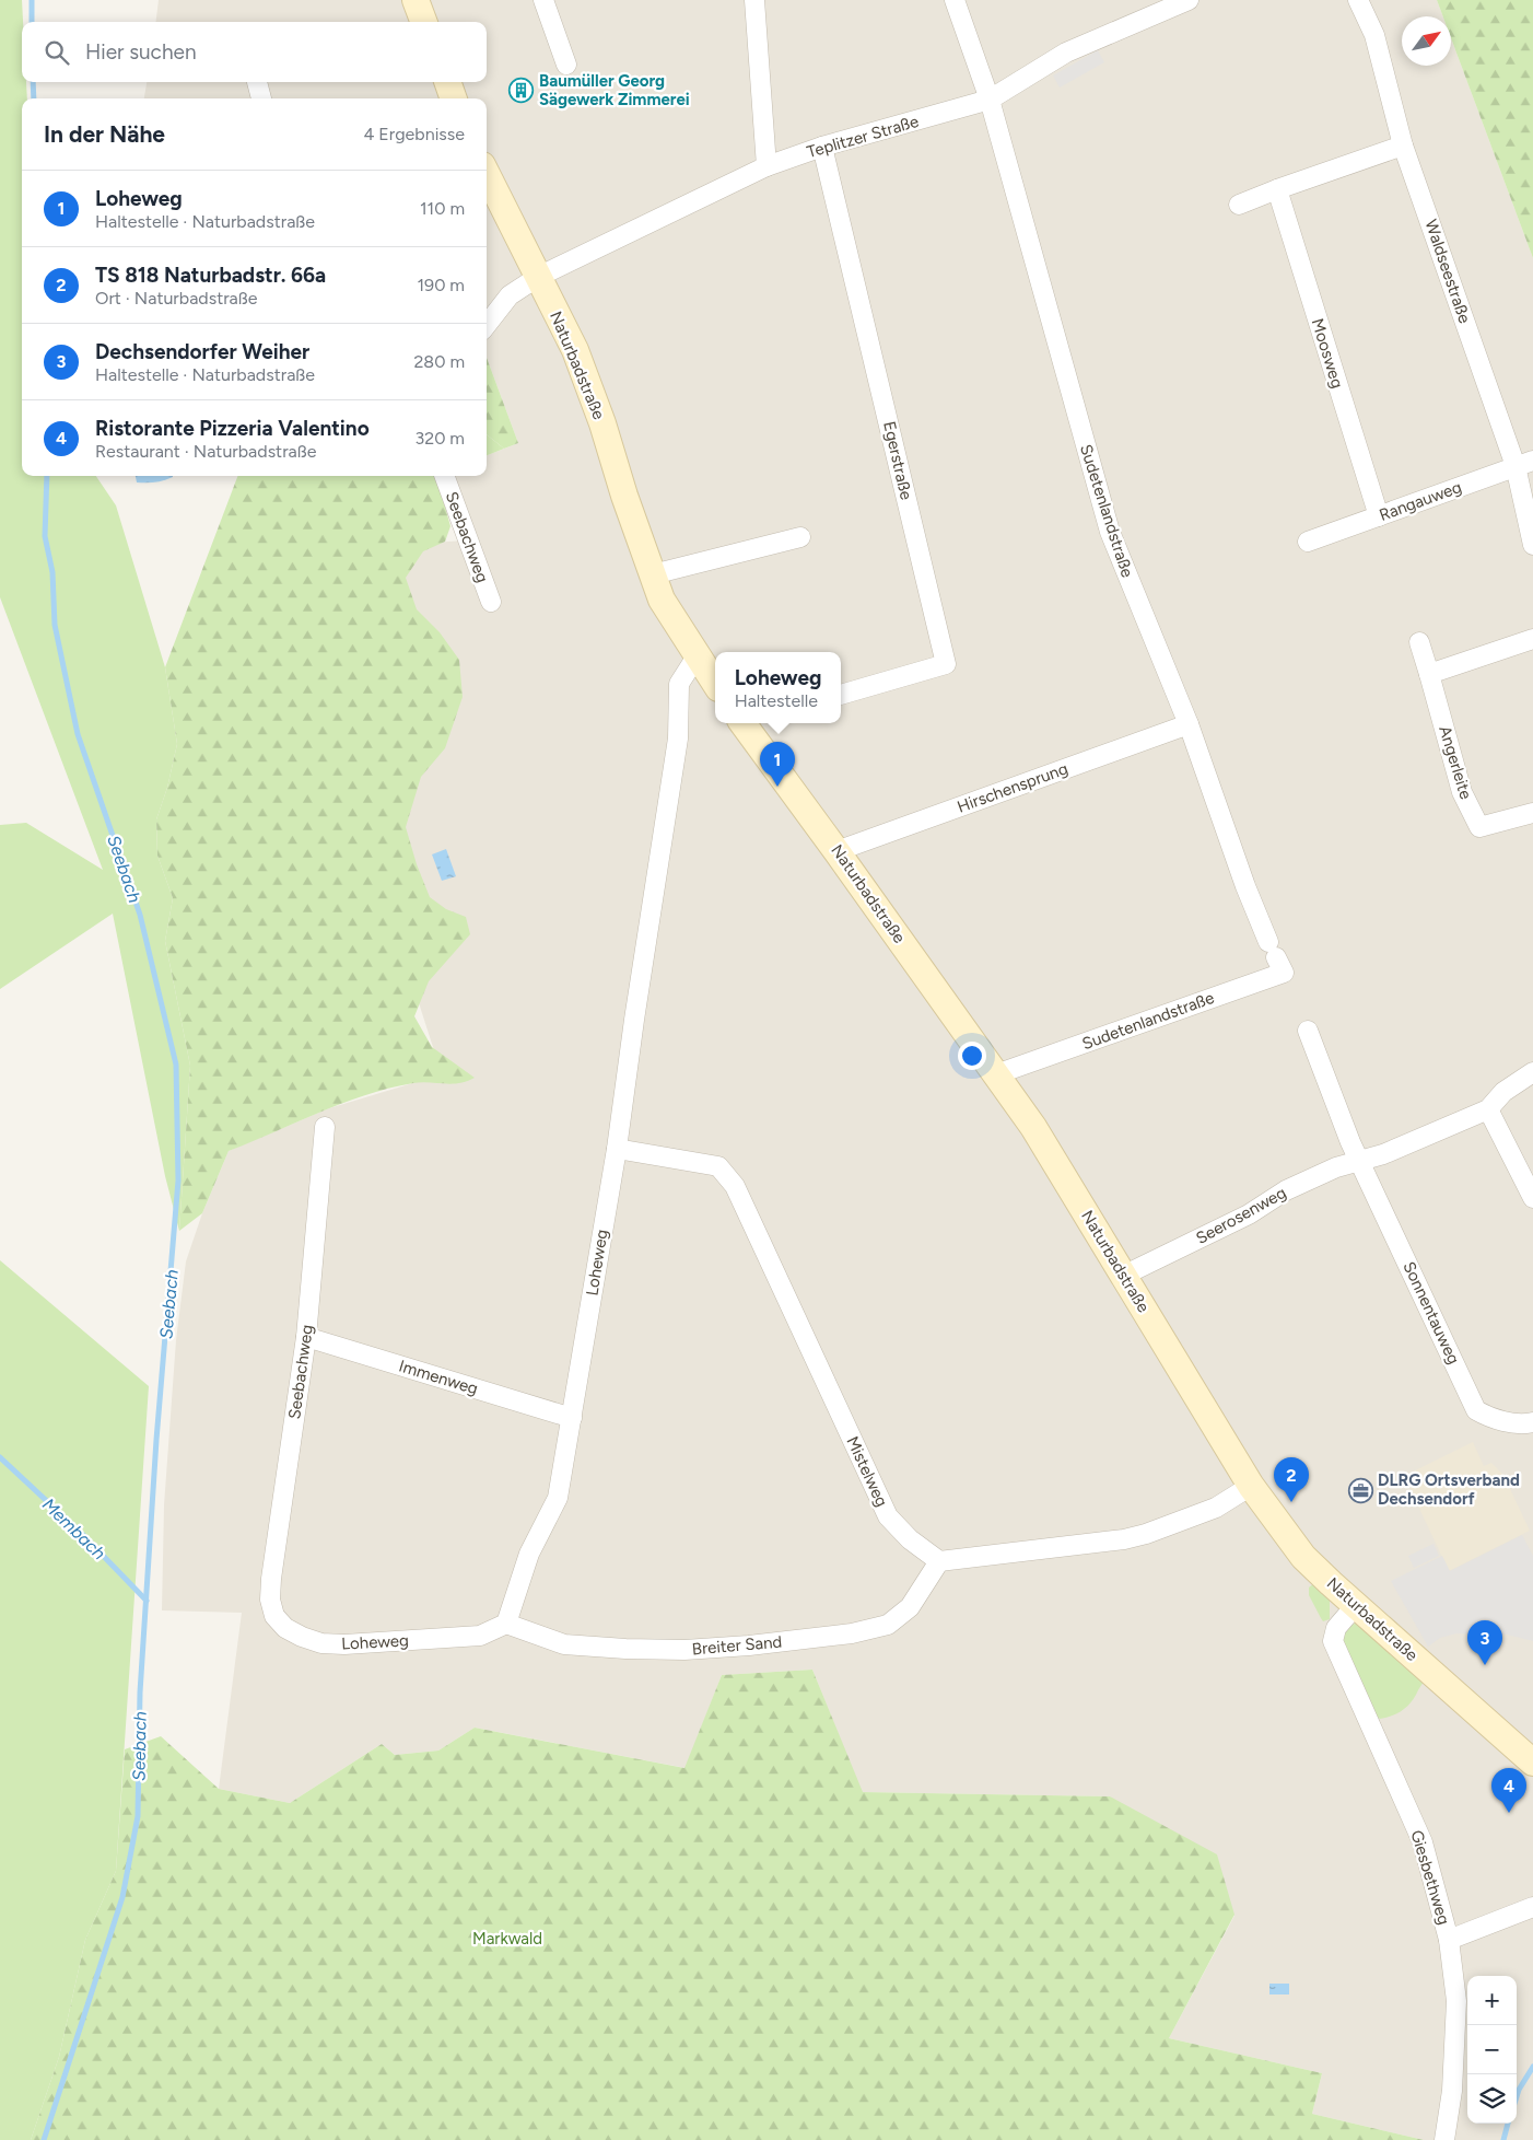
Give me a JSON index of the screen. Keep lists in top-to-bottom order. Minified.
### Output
{"streets":{"street":["Teplitzer Straße","Waldseestraße","Moosweg","Naturbadstraße","Egerstraße","Rangauweg","Sudetenlandstraße","Seebachweg","Angerleite","Hirschensprung","Seerosenweg","Loheweg","Sonnentauweg","Immenweg","Mistelweg","Breiter Sand","Giesbethweg"]},"crossings":[["Teplitzer Straße","Naturbadstraße"],["Teplitzer Straße","Egerstraße"],["Teplitzer Straße","Sudetenlandstraße"],["Waldseestraße","Rangauweg"],["Moosweg","Rangauweg"],["Naturbadstraße","Sudetenlandstraße"],["Naturbadstraße","Hirschensprung"],["Naturbadstraße","Seerosenweg"],["Naturbadstraße","Loheweg"],["Naturbadstraße","Giesbethweg"],["Sudetenlandstraße","Hirschensprung"],["Seebachweg","Loheweg"],["Seebachweg","Immenweg"],["Seerosenweg","Sonnentauweg"],["Loheweg","Immenweg"],["Loheweg","Mistelweg"],["Loheweg","Breiter Sand"],["Mistelweg","Breiter Sand"]],"water":["Seebach","Membach"],"parks":["Markwald"],"places":{"building":["Baumüller Georg Sägewerk Zimmerei"],"office":["DLRG Ortsverband Dechsendorf"]},"north":"top right","page":{"search":"Hier suchen","heading":["In der Nähe","4 Ergebnisse"],"list":[{"mark":"1","name":"Loheweg","note":"Haltestelle · Naturbadstraße","value":"110 m"},{"mark":"2","name":"TS 818 Naturbadstr. 66a","note":"Ort · Naturbadstraße","value":"190 m"},{"mark":"3","name":"Dechsendorfer Weiher","note":"Haltestelle · Naturbadstraße","value":"280 m"},{"mark":"4","name":"Ristorante Pizzeria Valentino","note":"Restaurant · Naturbadstraße","value":"320 m"}],"popup":["Loheweg","Haltestelle"],"pins":["1","2","3","4"],"map_buttons":["+","−"]}}
